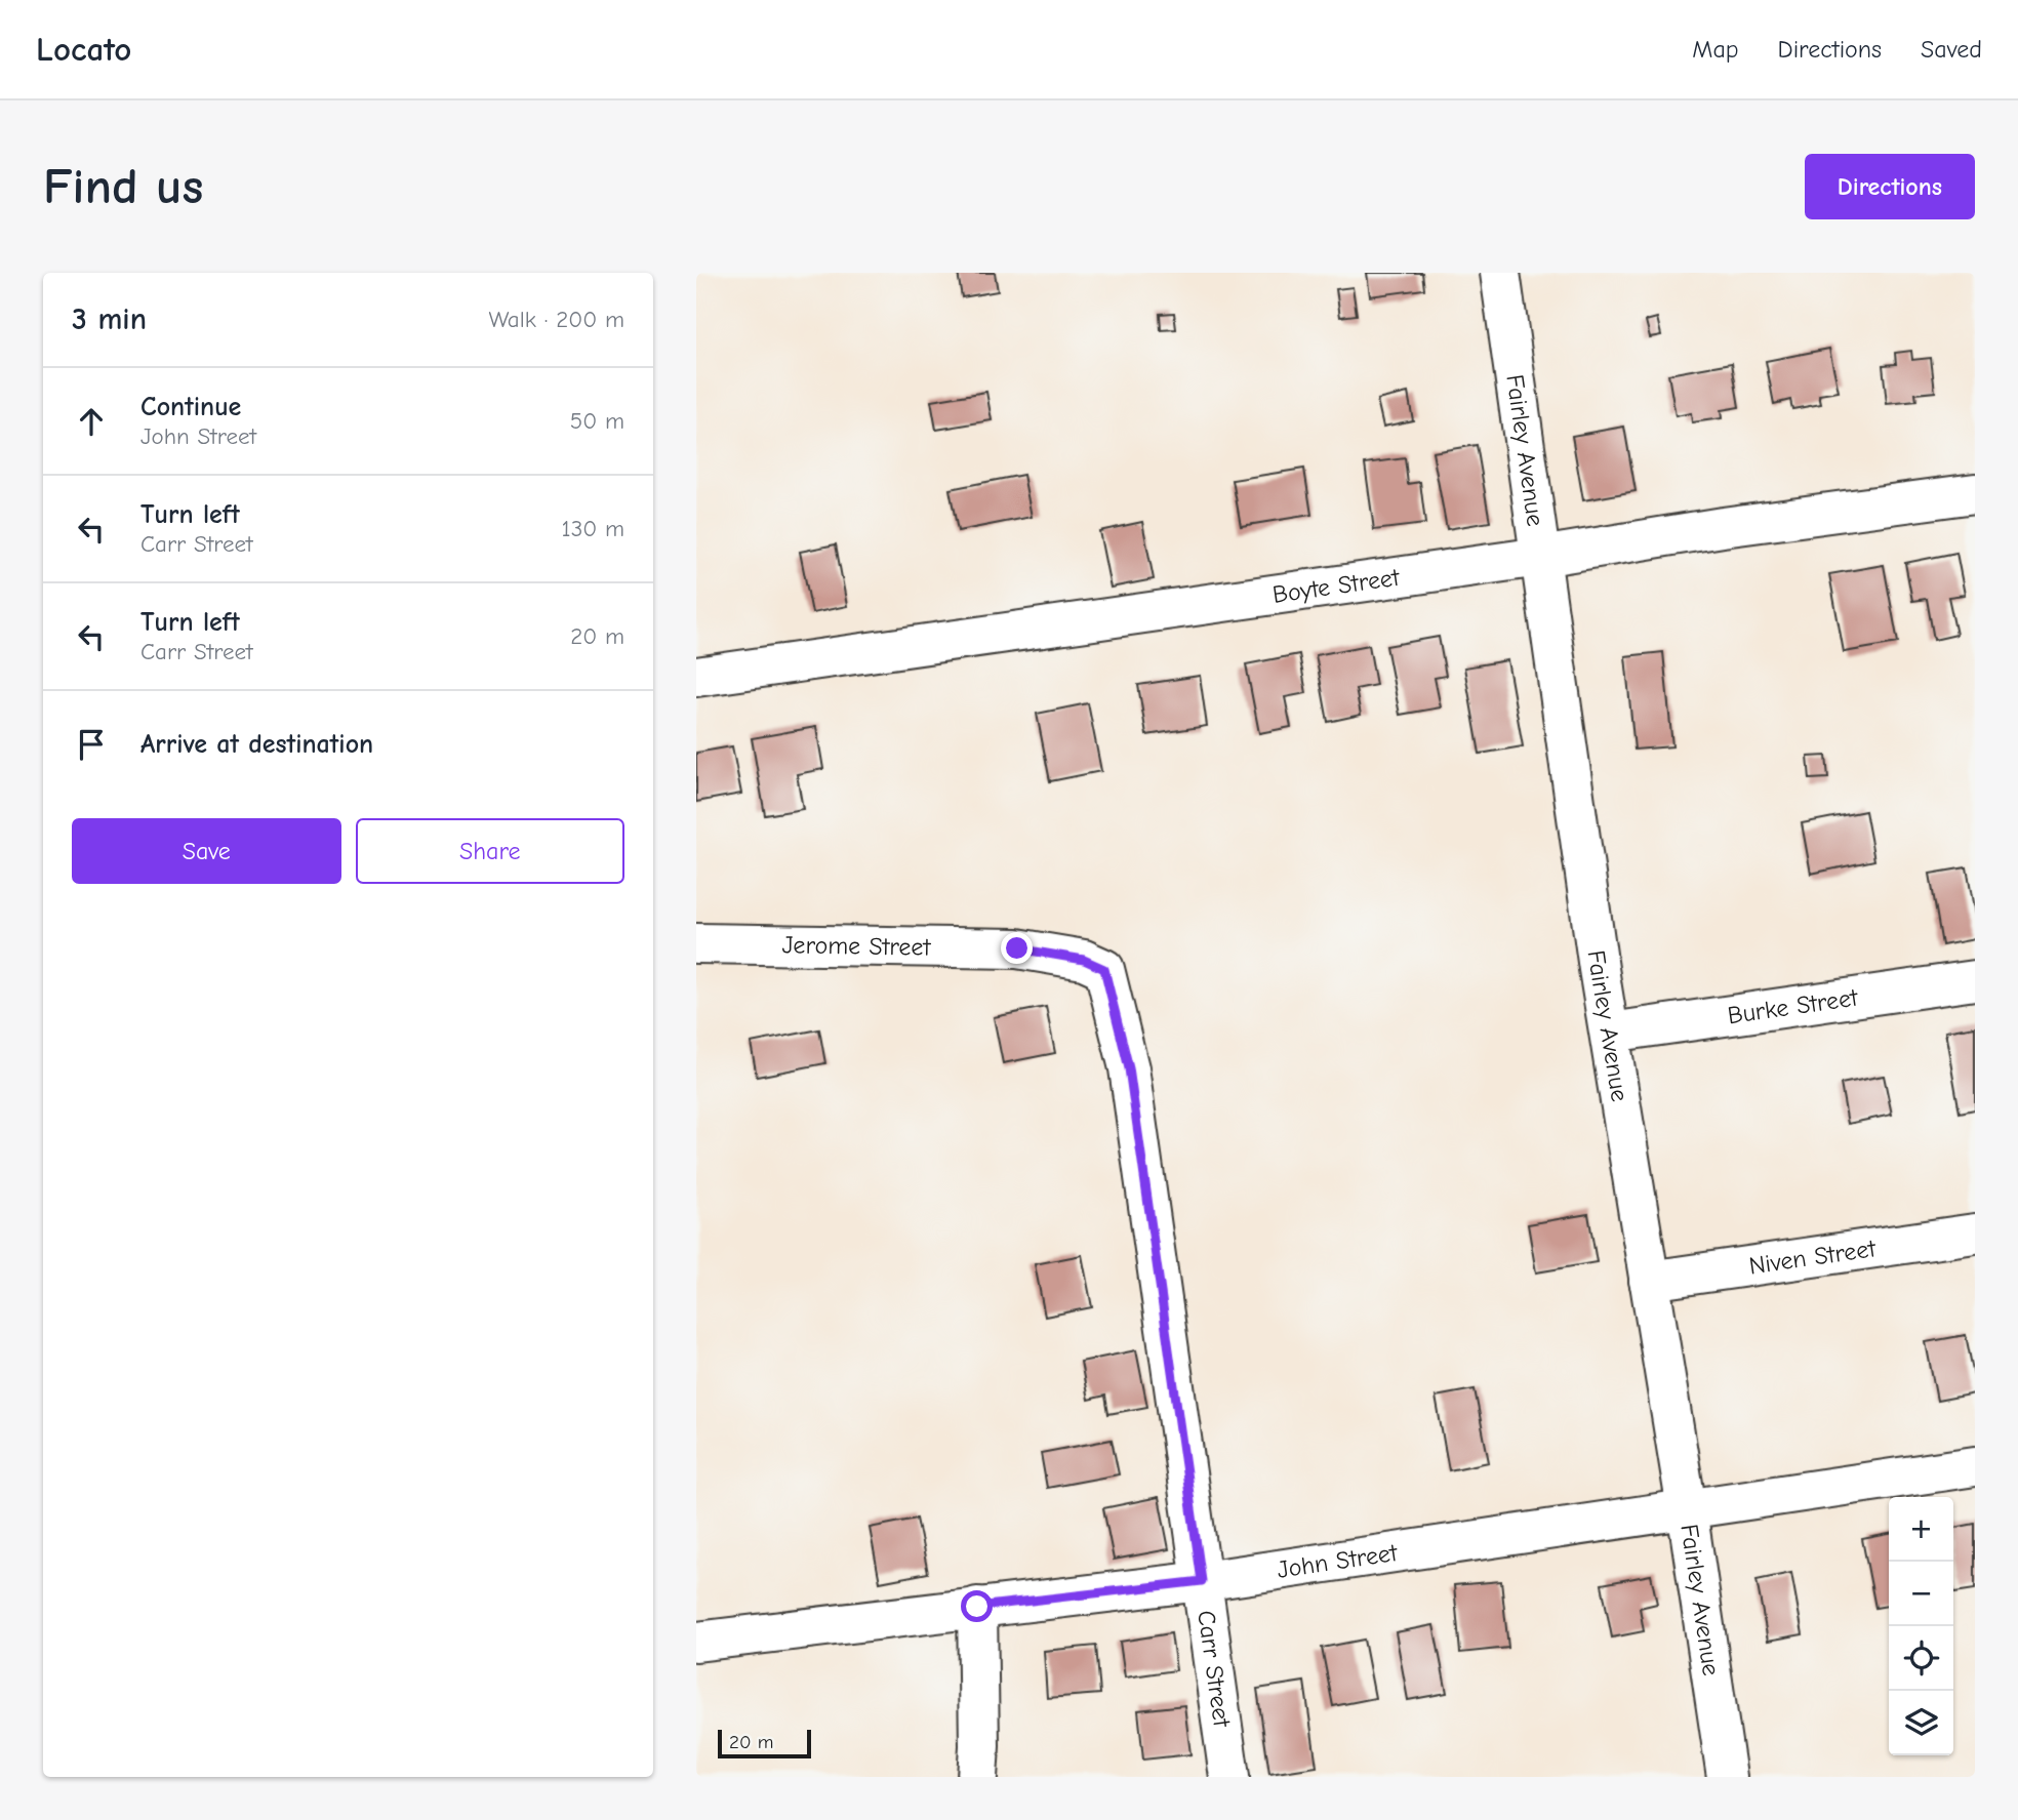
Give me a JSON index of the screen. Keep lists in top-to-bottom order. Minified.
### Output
{"streets":{"street":["Fairley Avenue","Boyte Street","Jerome Street","Burke Street","Niven Street","John Street","Carr Street"]},"crossings":[["Fairley Avenue","Boyte Street"],["Fairley Avenue","Burke Street"],["Fairley Avenue","Niven Street"],["Fairley Avenue","John Street"],["Jerome Street","Carr Street"],["John Street","Carr Street"]],"scale_bar":"20 m","page":{"header":"Locato","nav":["Map","Directions","Saved"],"buttons":["Directions",["Save","Share"]],"title":"Find us","heading":["3 min","Walk · 200 m"],"list":[["Continue","John Street","50 m"],["Turn left","Carr Street","130 m"],["Turn left","Carr Street","20 m"],"Arrive at destination"],"map_buttons":["+","−"],"scale":"20 m"}}
